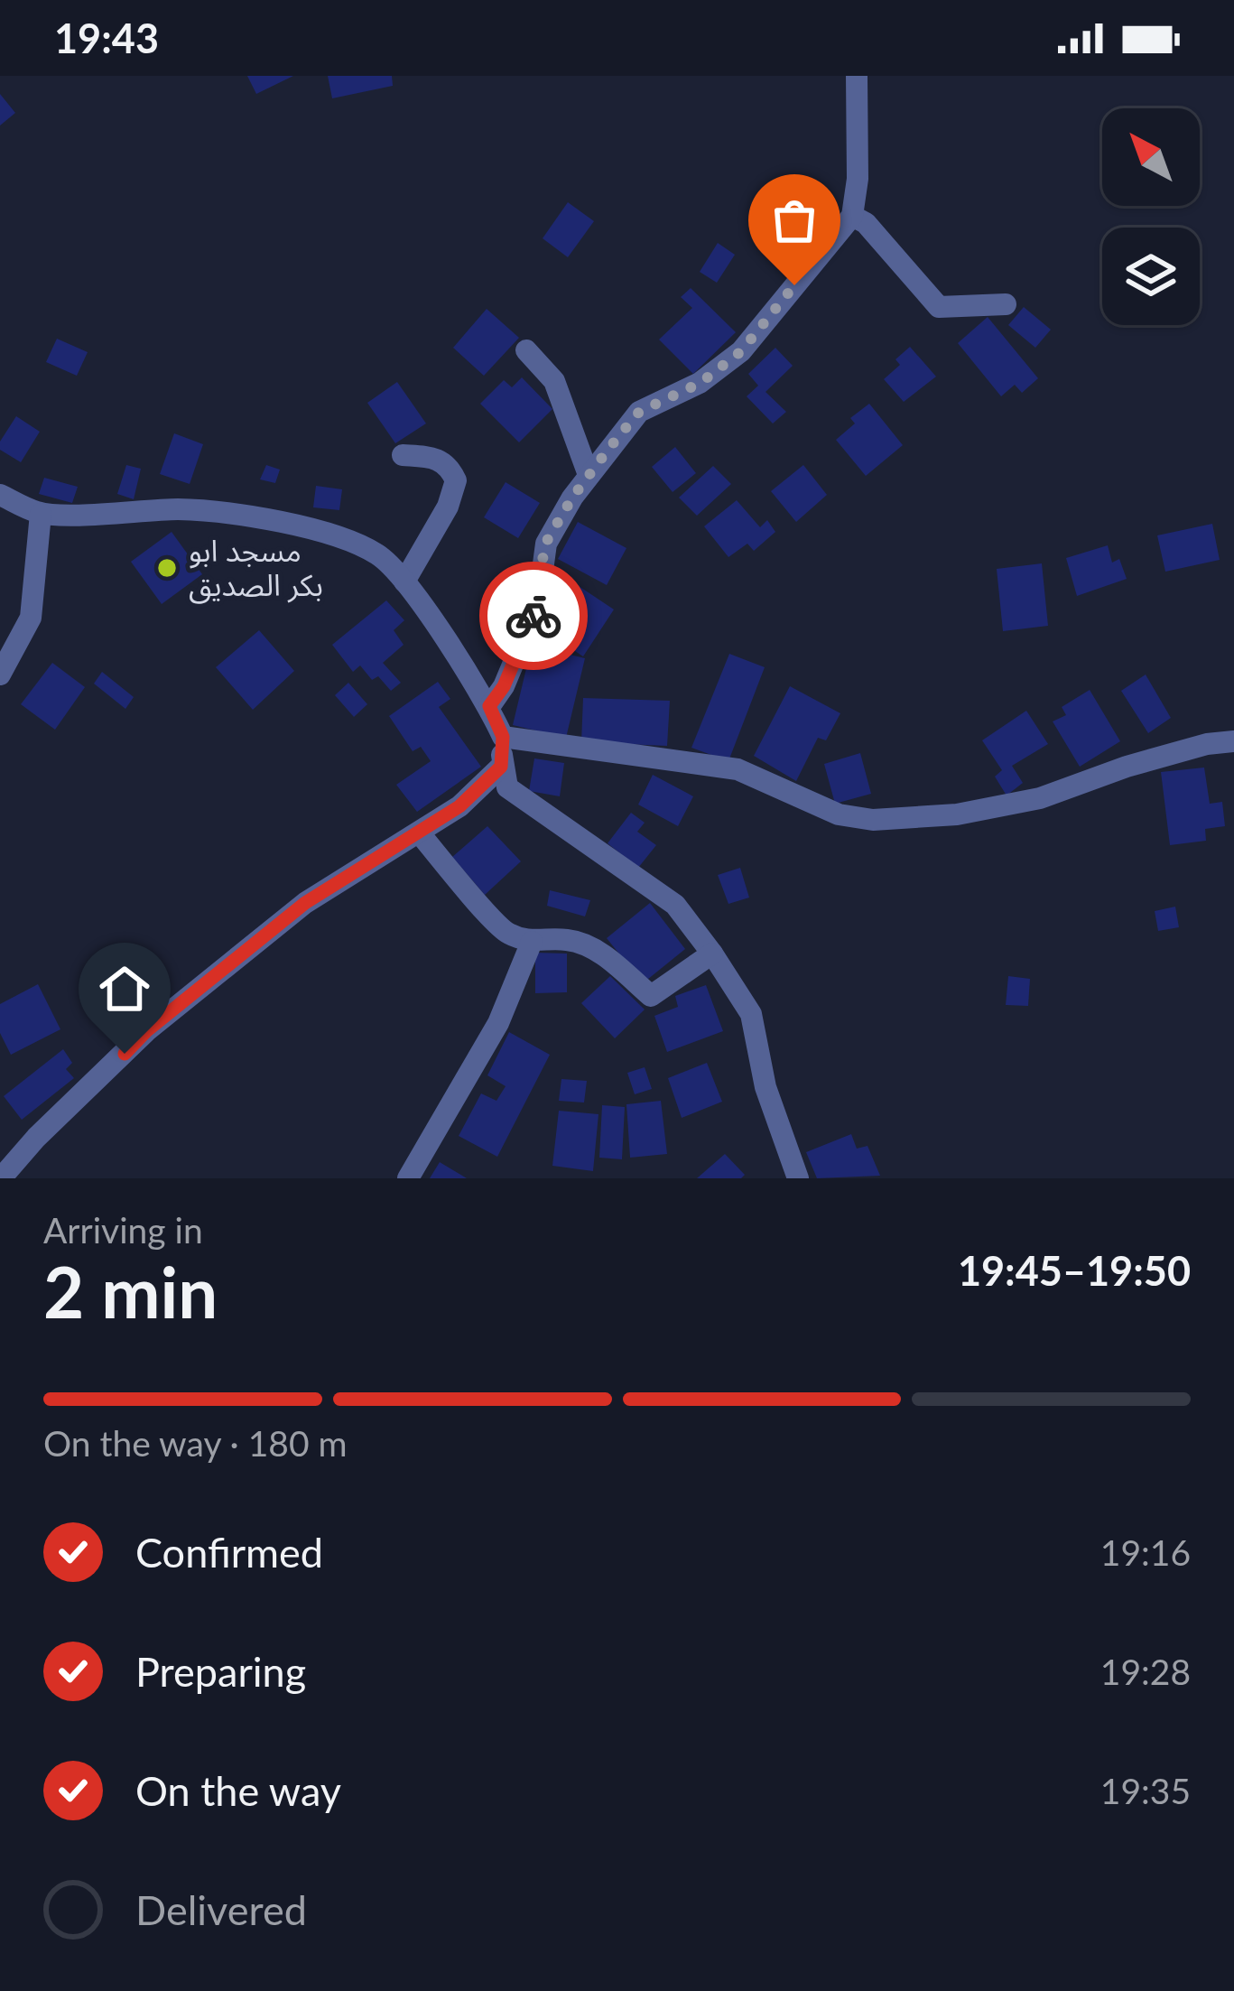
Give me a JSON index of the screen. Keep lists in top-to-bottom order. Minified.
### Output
{"places":["مسجد ابو بكر الصديق"],"north":"top left","page":{"status":"19:43","heading":["2 min","Arriving in","19:45–19:50"],"bar":"On the way · 180 m","list":[["Confirmed","19:16"],["Preparing","19:28"],["On the way","19:35"],"Delivered"]}}
